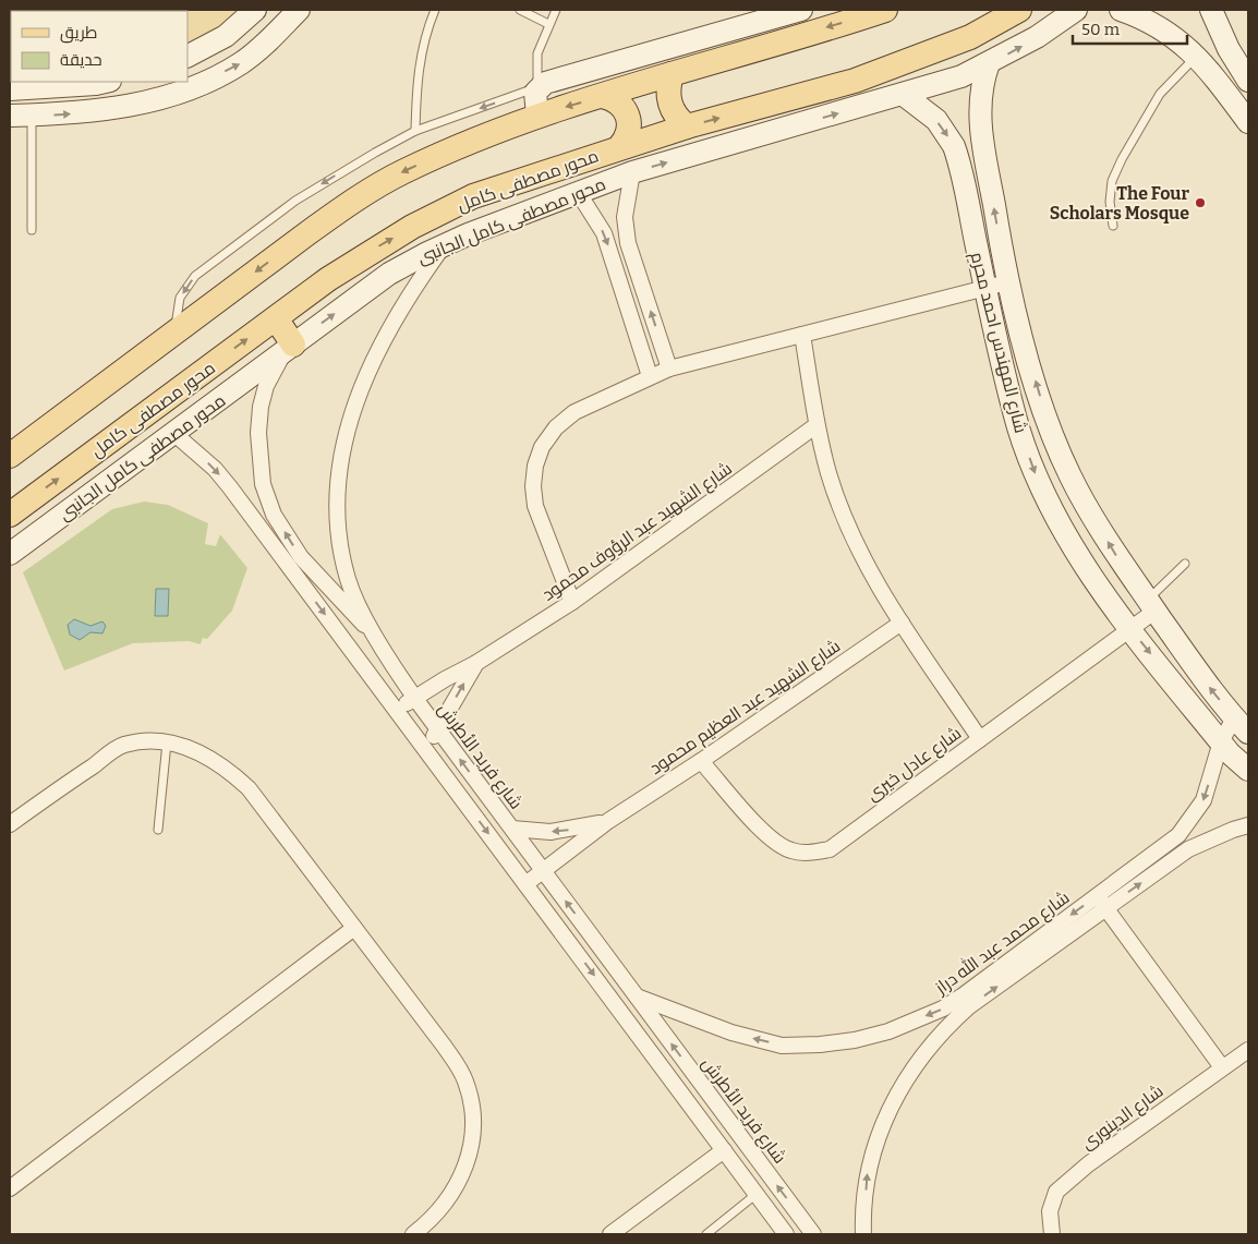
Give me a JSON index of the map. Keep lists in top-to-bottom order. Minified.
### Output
{"streets":{"main road":["محور مصطفى كامل"],"street":["محور مصطفى كامل الجانبى","شارع المهندس احمد محرم","شارع الشهيد عبد الرؤوف محمود","شارع الشهيد عبد العظيم محمود","شارع فريد الأطرش","شارع عادل خيرى","شارع محمد عبد الله دراز","شارع الدينورى"]},"crossings":[["محور مصطفى كامل الجانبى","شارع المهندس احمد محرم"],["محور مصطفى كامل الجانبى","شارع فريد الأطرش"],["شارع المهندس احمد محرم","شارع عادل خيرى"],["شارع المهندس احمد محرم","شارع محمد عبد الله دراز"],["شارع الشهيد عبد الرؤوف محمود","شارع فريد الأطرش"],["شارع الشهيد عبد العظيم محمود","شارع فريد الأطرش"],["شارع الشهيد عبد العظيم محمود","شارع عادل خيرى"],["شارع فريد الأطرش","شارع محمد عبد الله دراز"]],"places":["The Four Scholars Mosque"],"legend":["طريق","حديقة"],"scale_bar":"50 m"}
